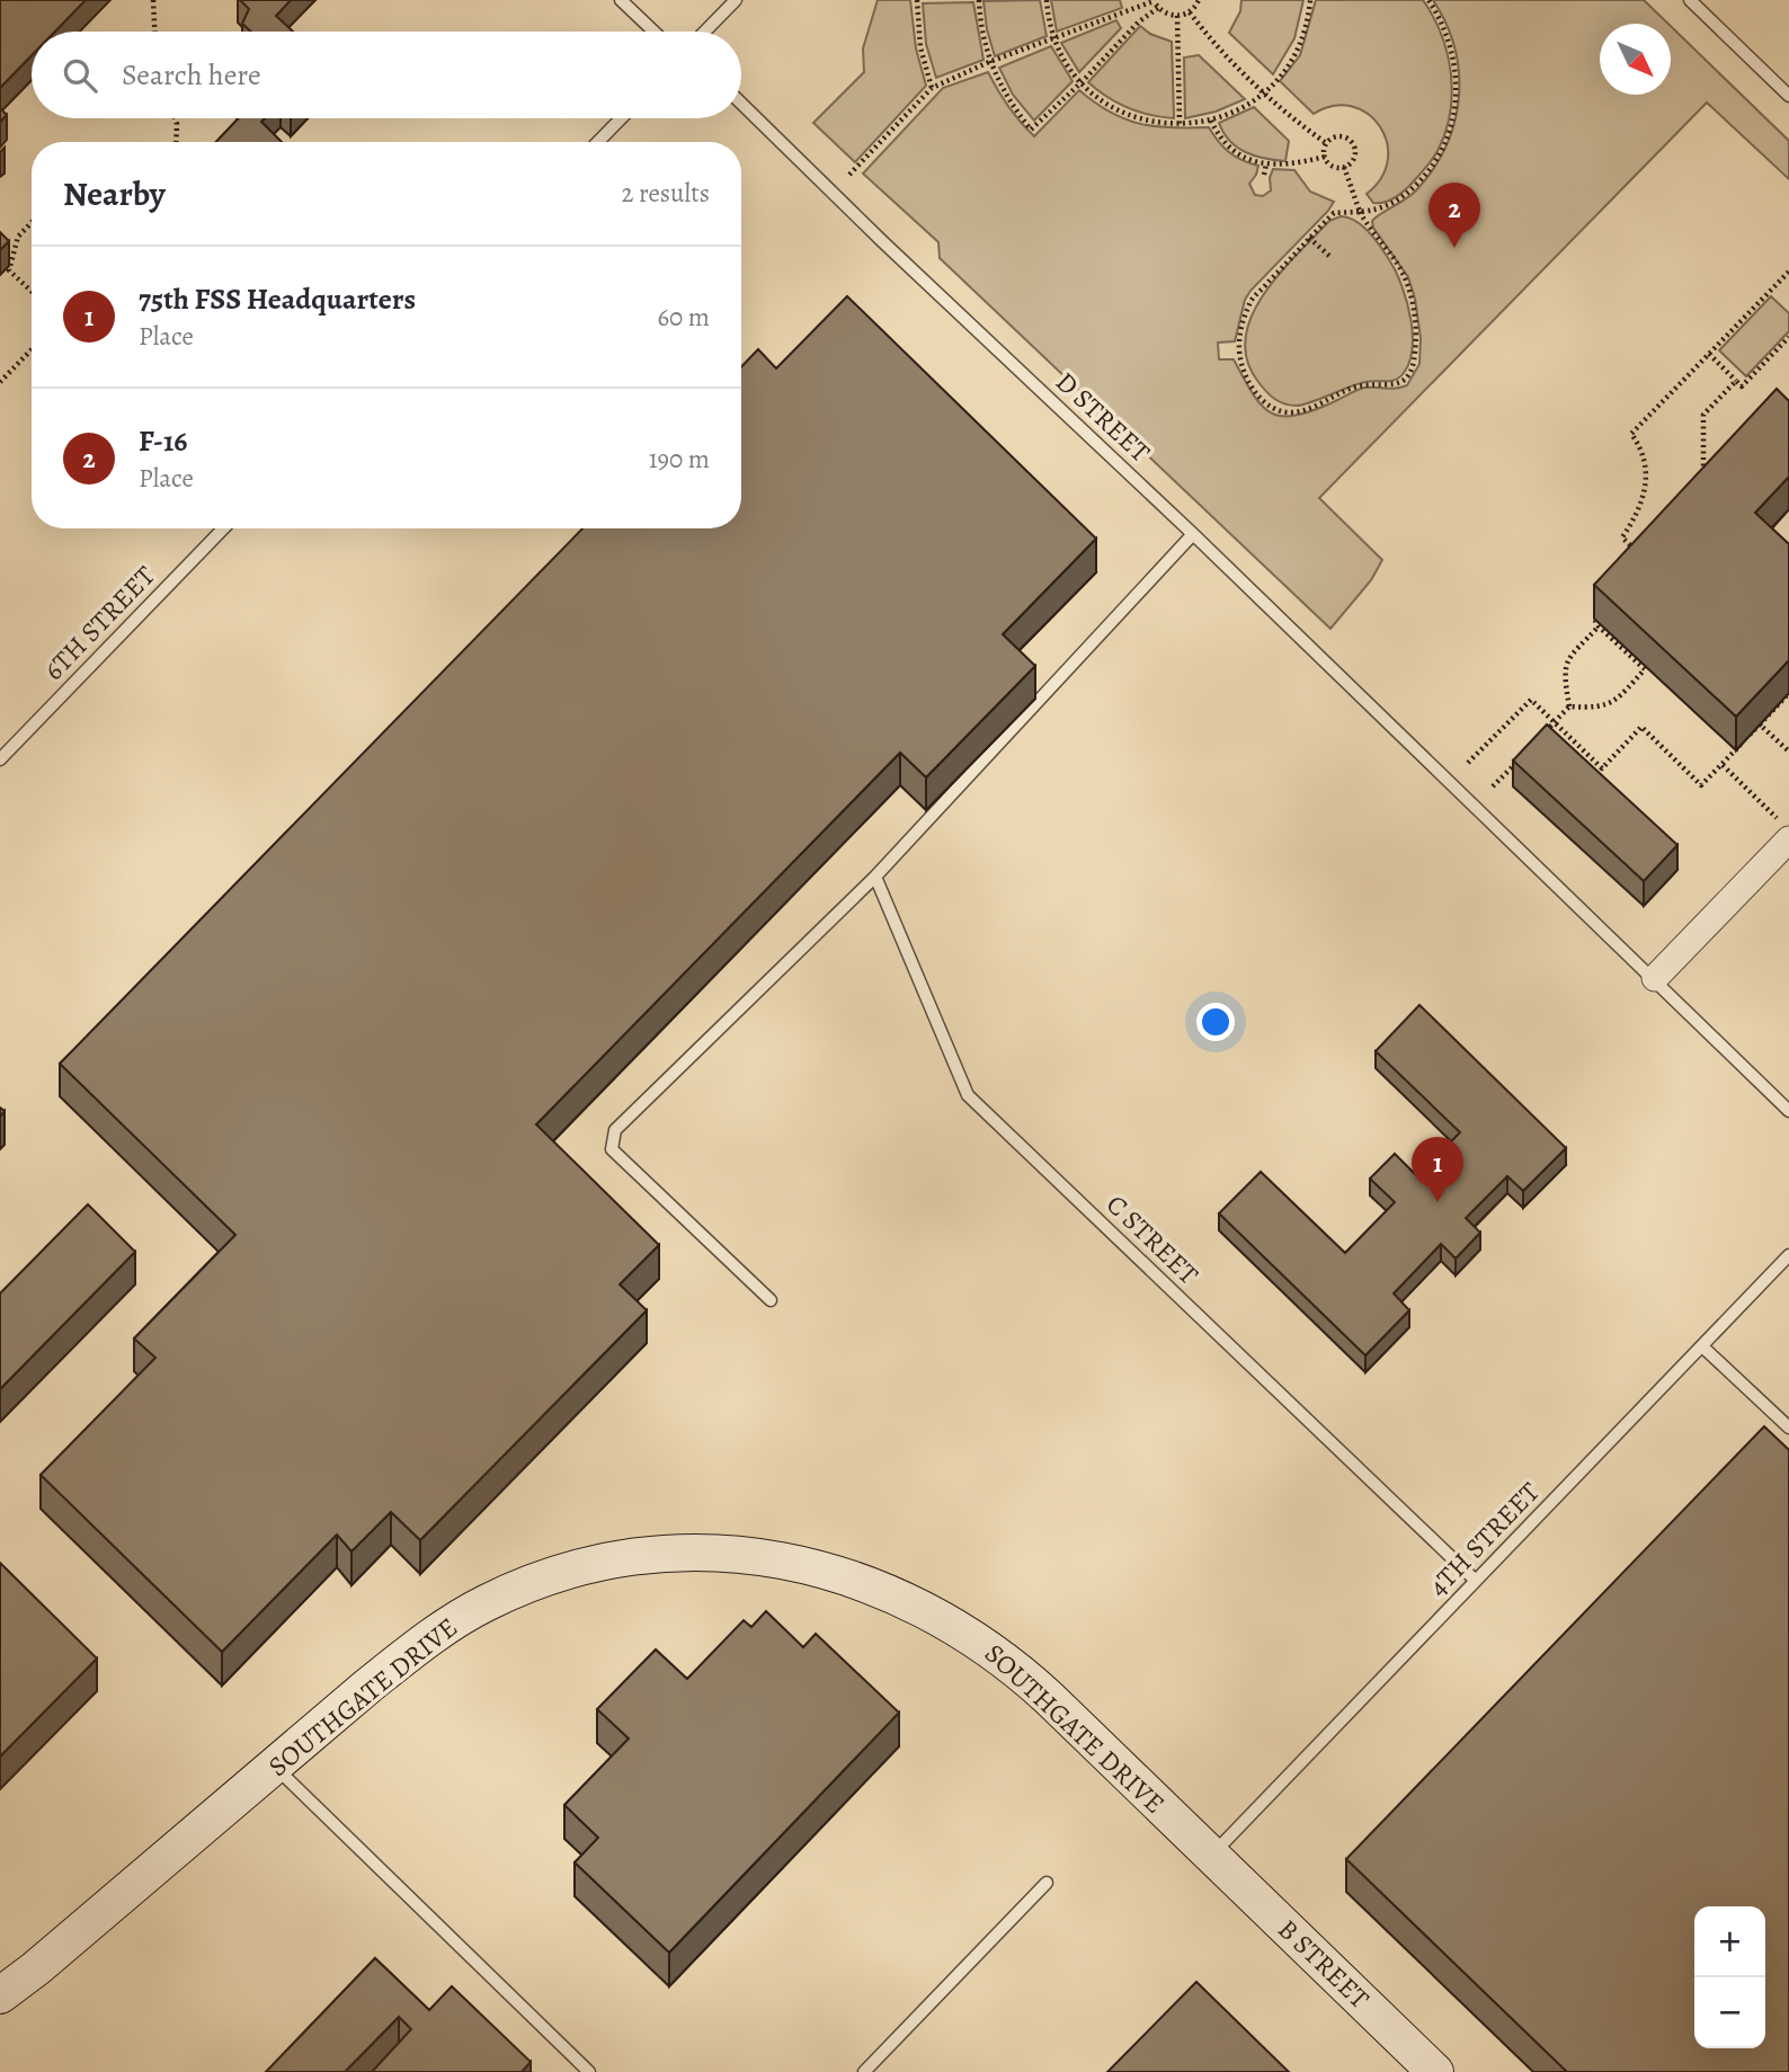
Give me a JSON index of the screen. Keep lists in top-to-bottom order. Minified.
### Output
{"streets":{"main road":["SOUTHGATE DRIVE","B STREET"],"lane":["D STREET","6TH STREET","C STREET","4TH STREET"]},"crossings":[["C STREET","4TH STREET"],["4TH STREET","SOUTHGATE DRIVE"],["4TH STREET","B STREET"],["SOUTHGATE DRIVE","B STREET"]],"north":"bottom right","page":{"search":"Search here","heading":["Nearby","2 results"],"pins":["2","1"],"list":[{"mark":"1","name":"75th FSS Headquarters","note":"Place","value":"60 m"},{"mark":"2","name":"F-16","note":"Place","value":"190 m"}],"map_buttons":["+","−"]}}
